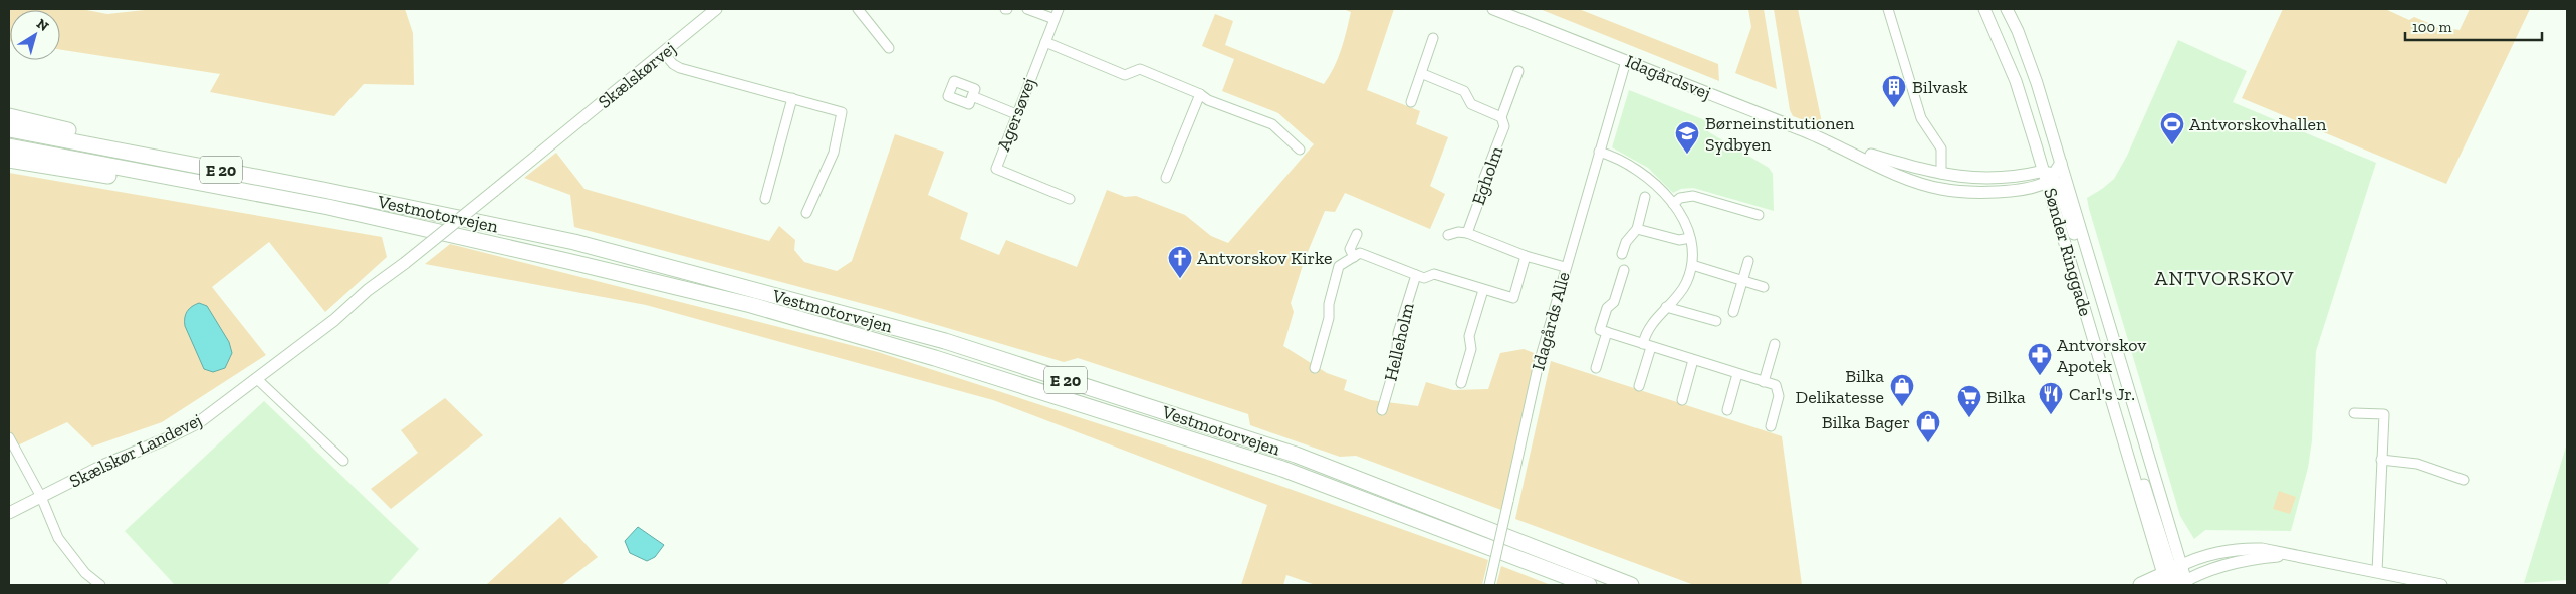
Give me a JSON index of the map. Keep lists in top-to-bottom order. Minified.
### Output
{"streets":{"highway":["E 20","Vestmotorvejen"],"main road":["Skælskørvej","Idagårdsvej","Sønder Ringgade","Skælskør Landevej"],"street":["Agersøvej","Egholm","Idagårds Alle","Helleholm"]},"crossings":[["Skælskørvej","Skælskør Landevej"],["Idagårdsvej","Sønder Ringgade"],["Idagårdsvej","Idagårds Alle"]],"districts":["ANTVORSKOV"],"places":{"building":["Bilvask"],"sports":["Antvorskovhallen"],"school or university":["Børneinstitutionen Sydbyen"],"church":["Antvorskov Kirke"],"pharmacy":["Antvorskov Apotek"],"shop":["Bilka Delikatesse","Bilka Bager"],"restaurant":["Carl's Jr."],"supermarket":["Bilka"]},"scale_bar":"100 m","north":"top right"}
